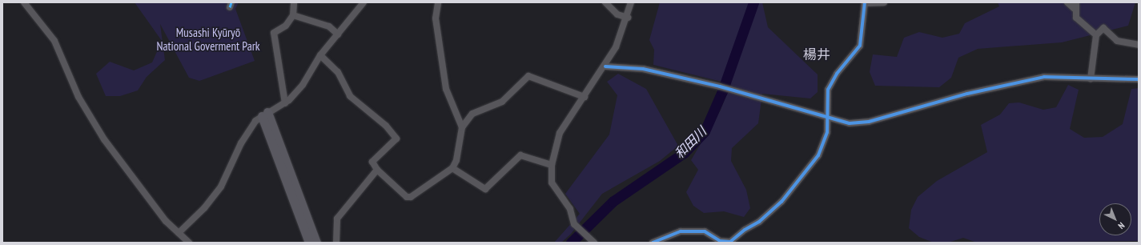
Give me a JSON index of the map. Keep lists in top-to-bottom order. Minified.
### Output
{"districts":["楊井"],"water":["和田川"],"parks":["Musashi Kyūryō National Goverment Park"],"north":"bottom right"}
